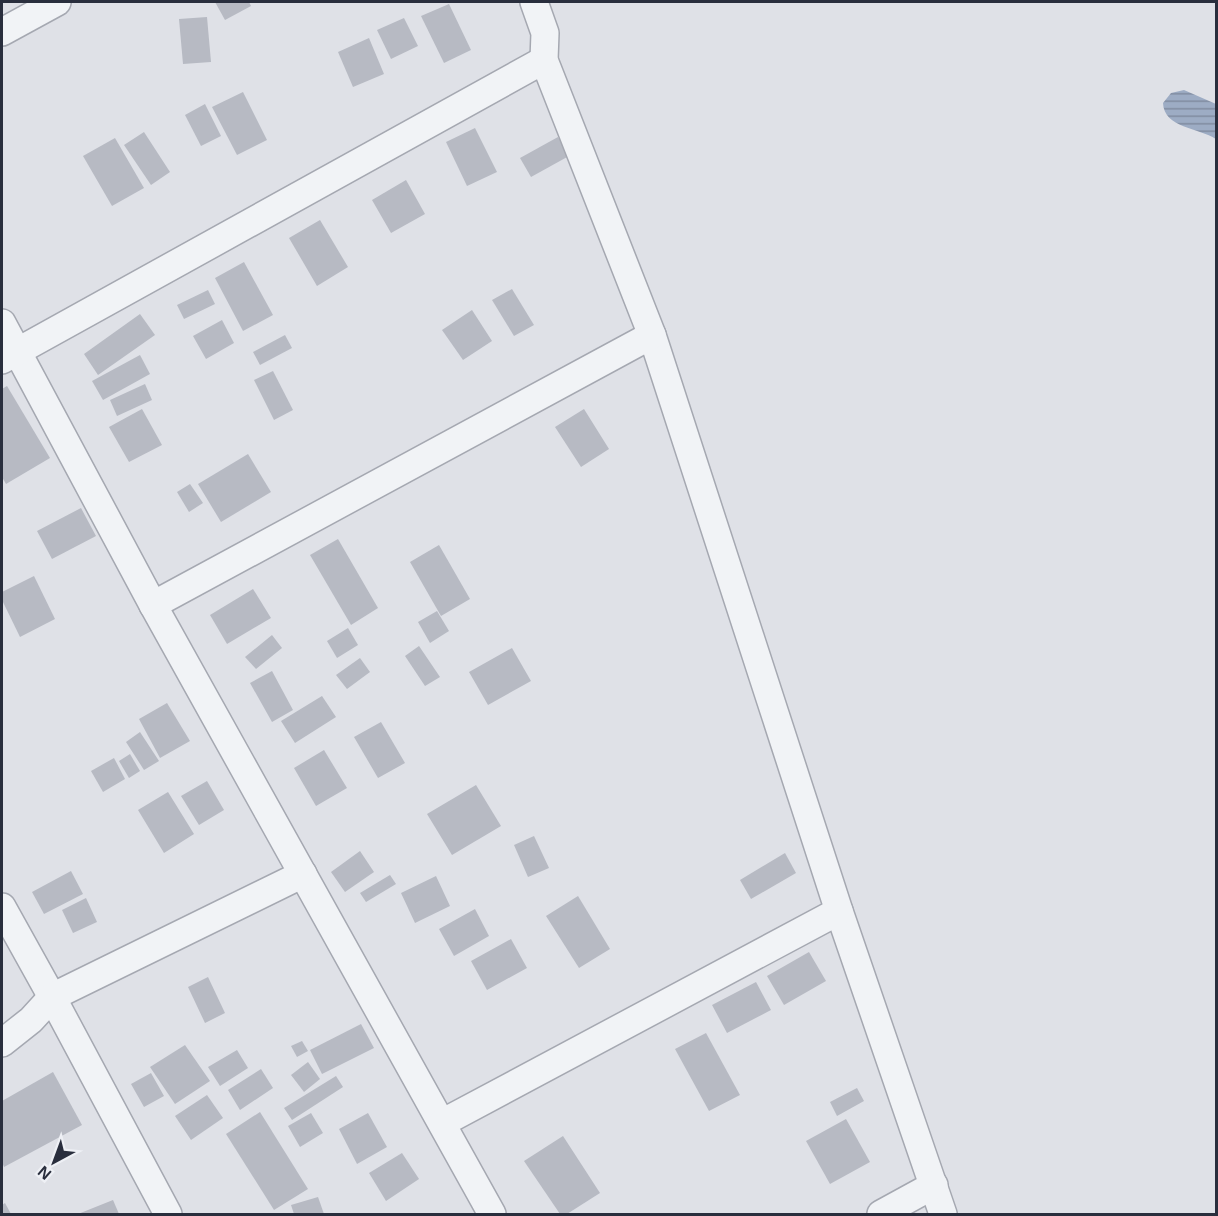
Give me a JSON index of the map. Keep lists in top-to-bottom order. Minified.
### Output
{"north":"bottom left"}
